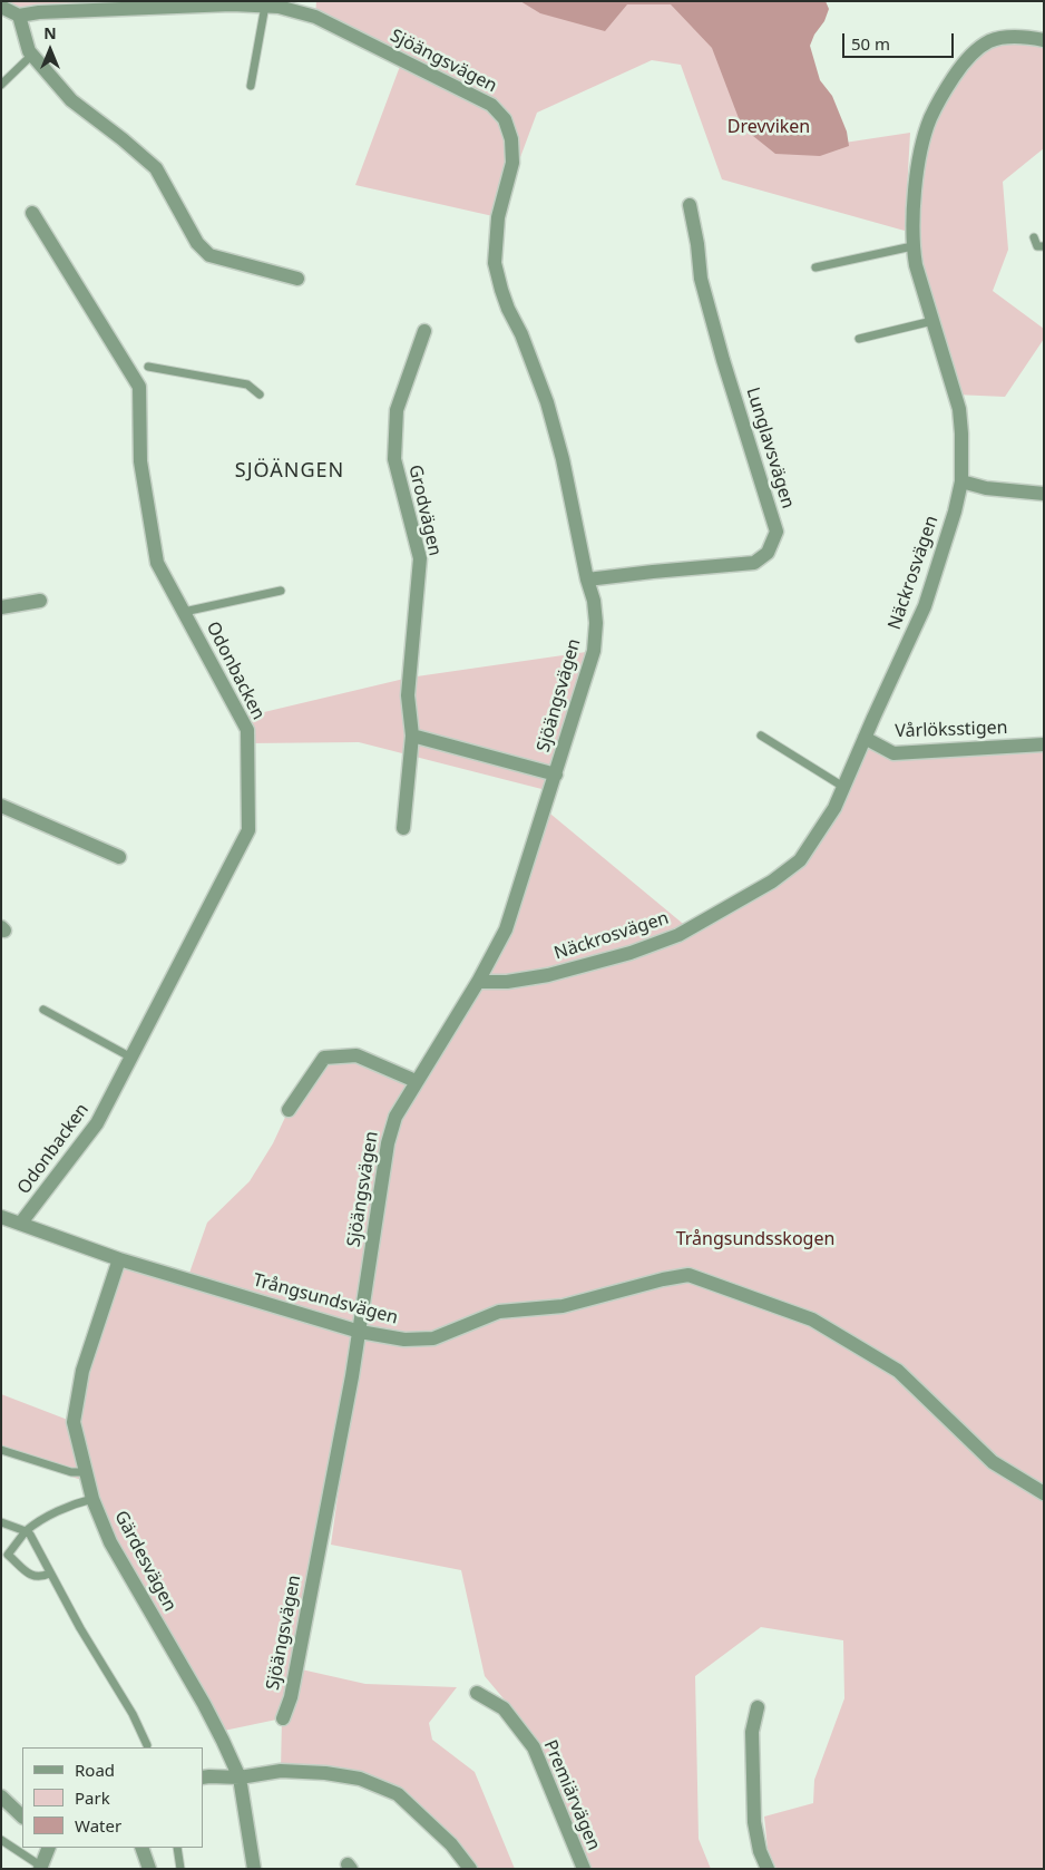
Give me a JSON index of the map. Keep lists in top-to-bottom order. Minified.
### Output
{"streets":{"street":["Sjöängsvägen","Lunglavsvägen","Grodvägen","Näckrosvägen","Odonbacken","Vårlöksstigen","Trångsundsvägen","Gärdesvägen","Premiärvägen"]},"crossings":[["Sjöängsvägen","Lunglavsvägen"],["Sjöängsvägen","Näckrosvägen"],["Sjöängsvägen","Trångsundsvägen"],["Näckrosvägen","Vårlöksstigen"],["Odonbacken","Trångsundsvägen"],["Trångsundsvägen","Gärdesvägen"]],"districts":["SJÖÄNGEN"],"parks":["Drevviken","Trångsundsskogen"],"legend":["Road","Park","Water"],"scale_bar":"50 m","north":"top"}
